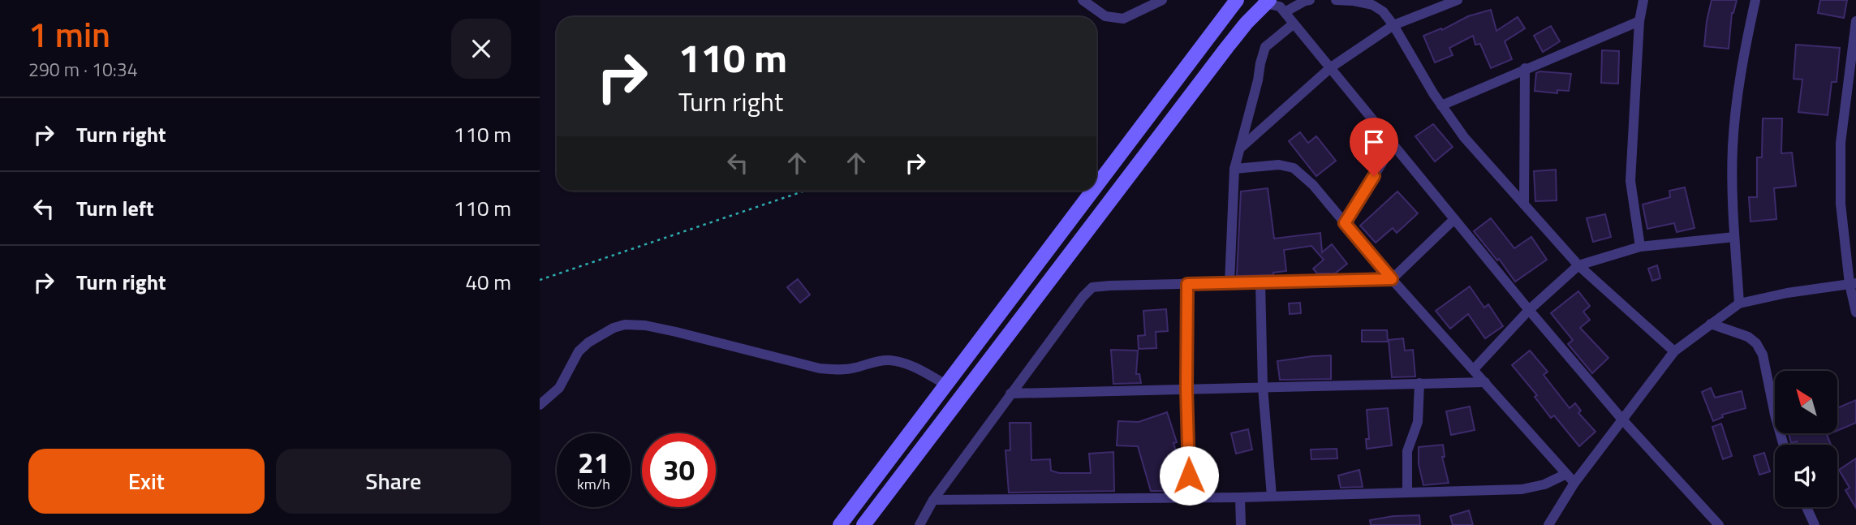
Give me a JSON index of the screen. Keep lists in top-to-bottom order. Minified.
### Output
{"north":"top left","page":{"heading":["1 min","290 m · 10:34"],"turn":["110 m","Turn right"],"list":[{"name":"Turn right","value":"110 m"},{"name":"Turn left","value":"110 m"},{"name":"Turn right","value":"40 m"}],"speed":"21 km/h","limit":"30","buttons":["Exit","Share"]}}
